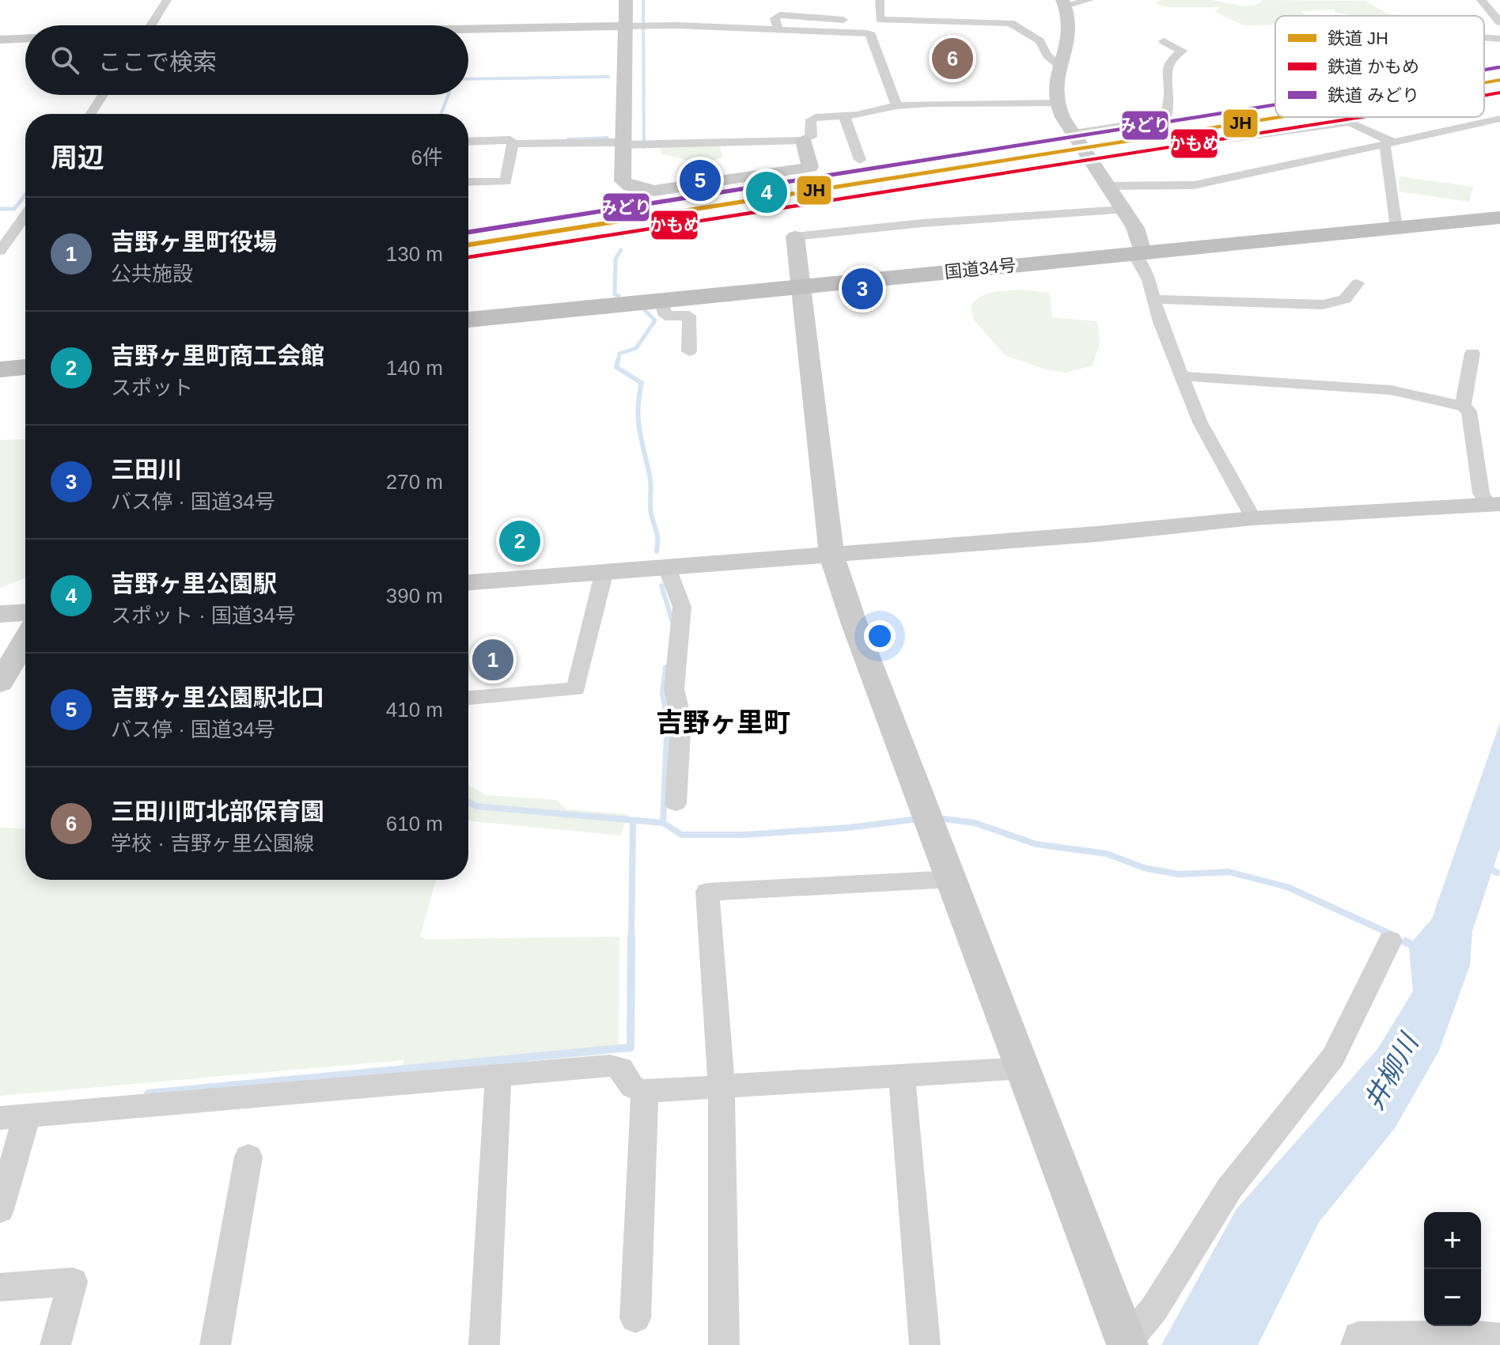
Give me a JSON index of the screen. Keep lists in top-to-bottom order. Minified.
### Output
{"streets":{"highway":["国道34号"]},"districts":["吉野ヶ里町"],"water":["井柳川"],"lines":["rail line みどり","rail line JH","rail line かもめ"],"legend":["鉄道 JH","鉄道 かもめ","鉄道 みどり"],"page":{"search":"ここで検索","pins":["6","5","4","3","2","1"],"heading":["周辺","6件"],"list":[{"mark":"1","name":"吉野ヶ里町役場","note":"公共施設","value":"130 m"},{"mark":"2","name":"吉野ヶ里町商工会館","note":"スポット","value":"140 m"},{"mark":"3","name":"三田川","note":"バス停 · 国道34号","value":"270 m"},{"mark":"4","name":"吉野ヶ里公園駅","note":"スポット · 国道34号","value":"390 m"},{"mark":"5","name":"吉野ヶ里公園駅北口","note":"バス停 · 国道34号","value":"410 m"},{"mark":"6","name":"三田川町北部保育園","note":"学校 · 吉野ヶ里公園線","value":"610 m"}],"map_buttons":["+","−"]}}
